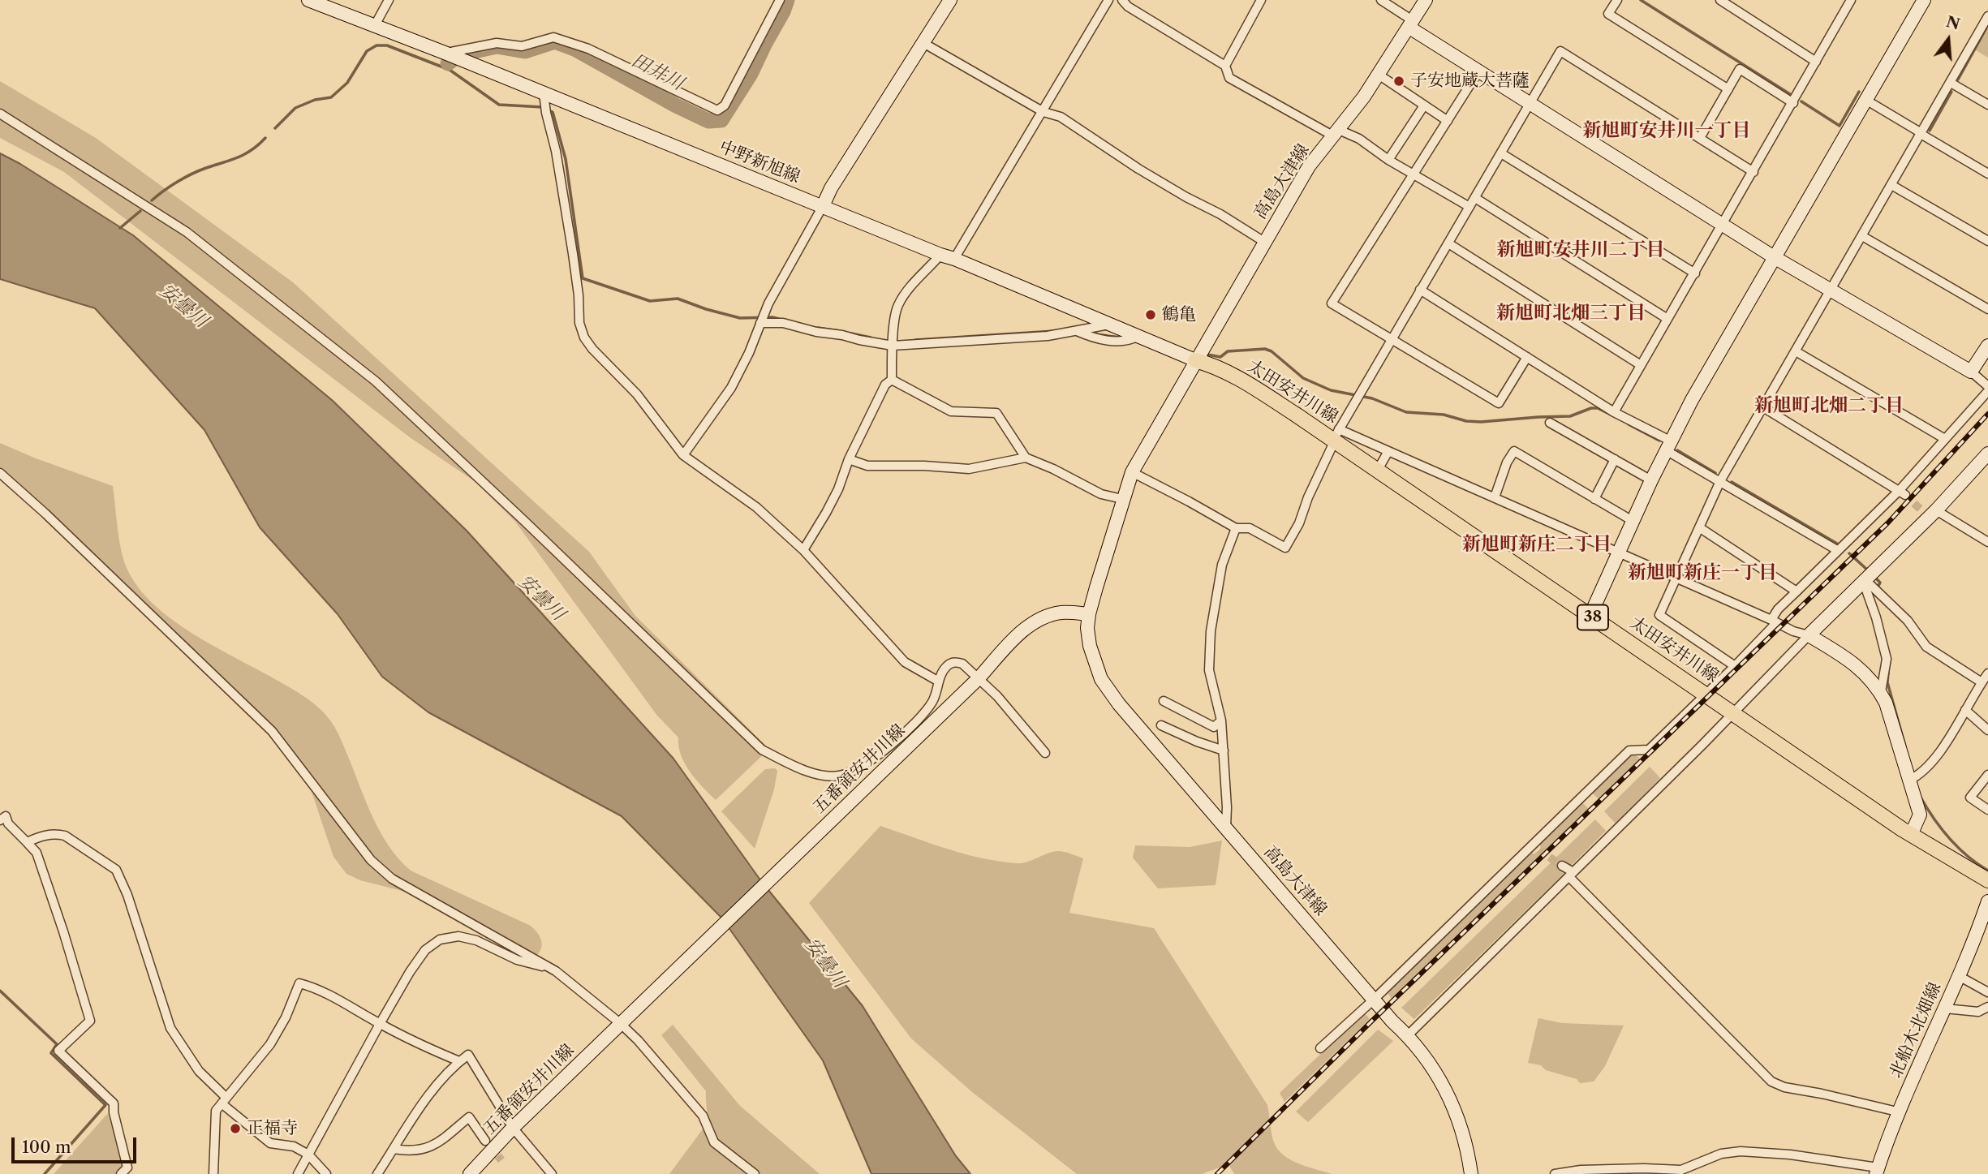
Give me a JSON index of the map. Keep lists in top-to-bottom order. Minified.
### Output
{"streets":{"main road":["中野新旭線","高島大津線","太田安井川線","38","五番領安井川線","北船木北畑線"]},"crossings":[["中野新旭線","高島大津線"],["中野新旭線","太田安井川線"],["高島大津線","太田安井川線"],["高島大津線","五番領安井川線"]],"districts":["新旭町安井川一丁目","新旭町安井川二丁目","新旭町北畑三丁目","新旭町北畑二丁目","新旭町新庄二丁目","新旭町新庄一丁目"],"water":["田井川","安曇川"],"places":["子安地蔵大菩薩","鶴亀","正福寺"],"scale_bar":"100 m","north":"top"}
